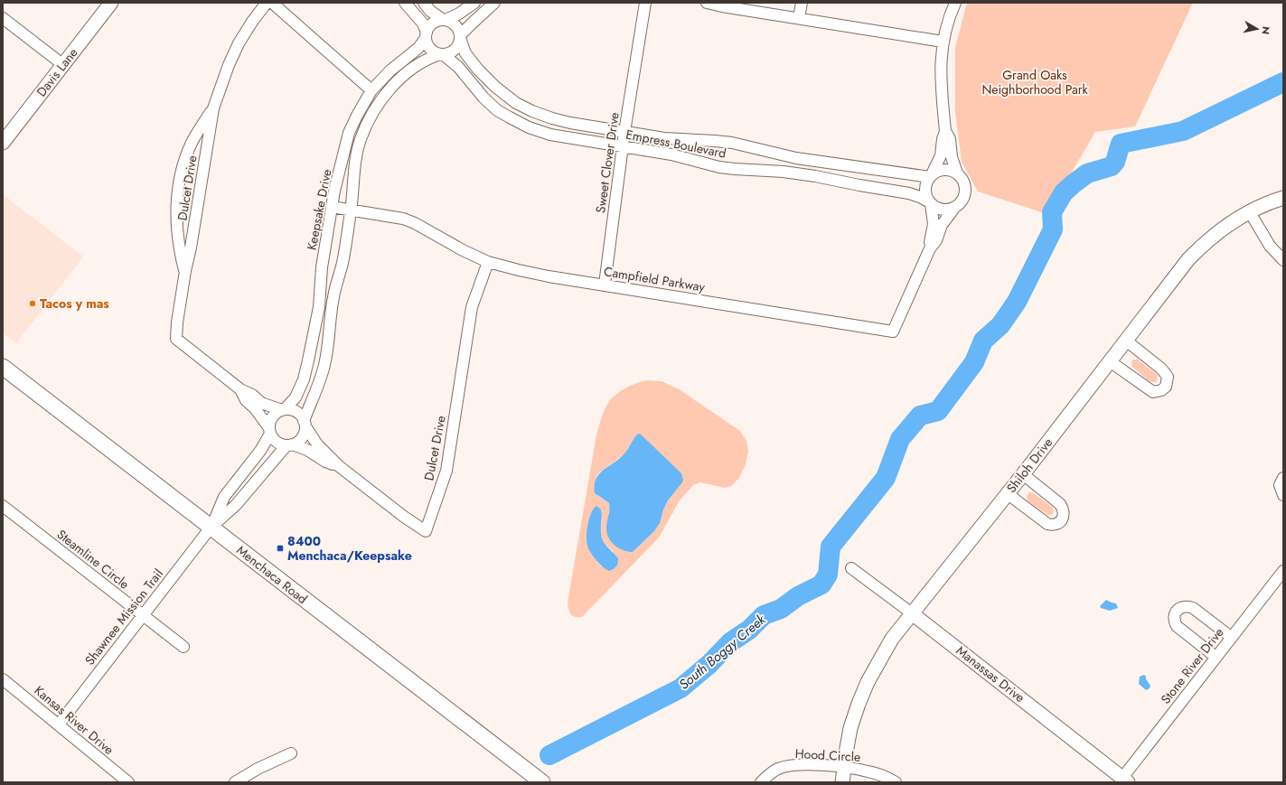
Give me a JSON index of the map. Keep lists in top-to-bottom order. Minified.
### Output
{"streets":{"main road":["Menchaca Road"],"street":["Davis Lane","Empress Boulevard","Sweet Clover Drive","Dulcet Drive","Keepsake Drive","Campfield Parkway","Shiloh Drive","Steamline Circle","Shawnee Mission Trail","Stone River Drive","Manassas Drive","Kansas River Drive","Hood Circle"]},"crossings":[["Empress Boulevard","Sweet Clover Drive"],["Empress Boulevard","Keepsake Drive"],["Empress Boulevard","Campfield Parkway"],["Sweet Clover Drive","Campfield Parkway"],["Dulcet Drive","Keepsake Drive"],["Dulcet Drive","Campfield Parkway"],["Keepsake Drive","Campfield Parkway"],["Shiloh Drive","Manassas Drive"],["Shiloh Drive","Hood Circle"],["Steamline Circle","Shawnee Mission Trail"],["Menchaca Road","Shawnee Mission Trail"],["Shawnee Mission Trail","Kansas River Drive"],["Stone River Drive","Manassas Drive"]],"water":["South Boggy Creek"],"parks":["Grand Oaks Neighborhood Park"],"places":{"other":["Tacos y mas"],"transit":["8400 Menchaca/Keepsake"]},"north":"right"}
